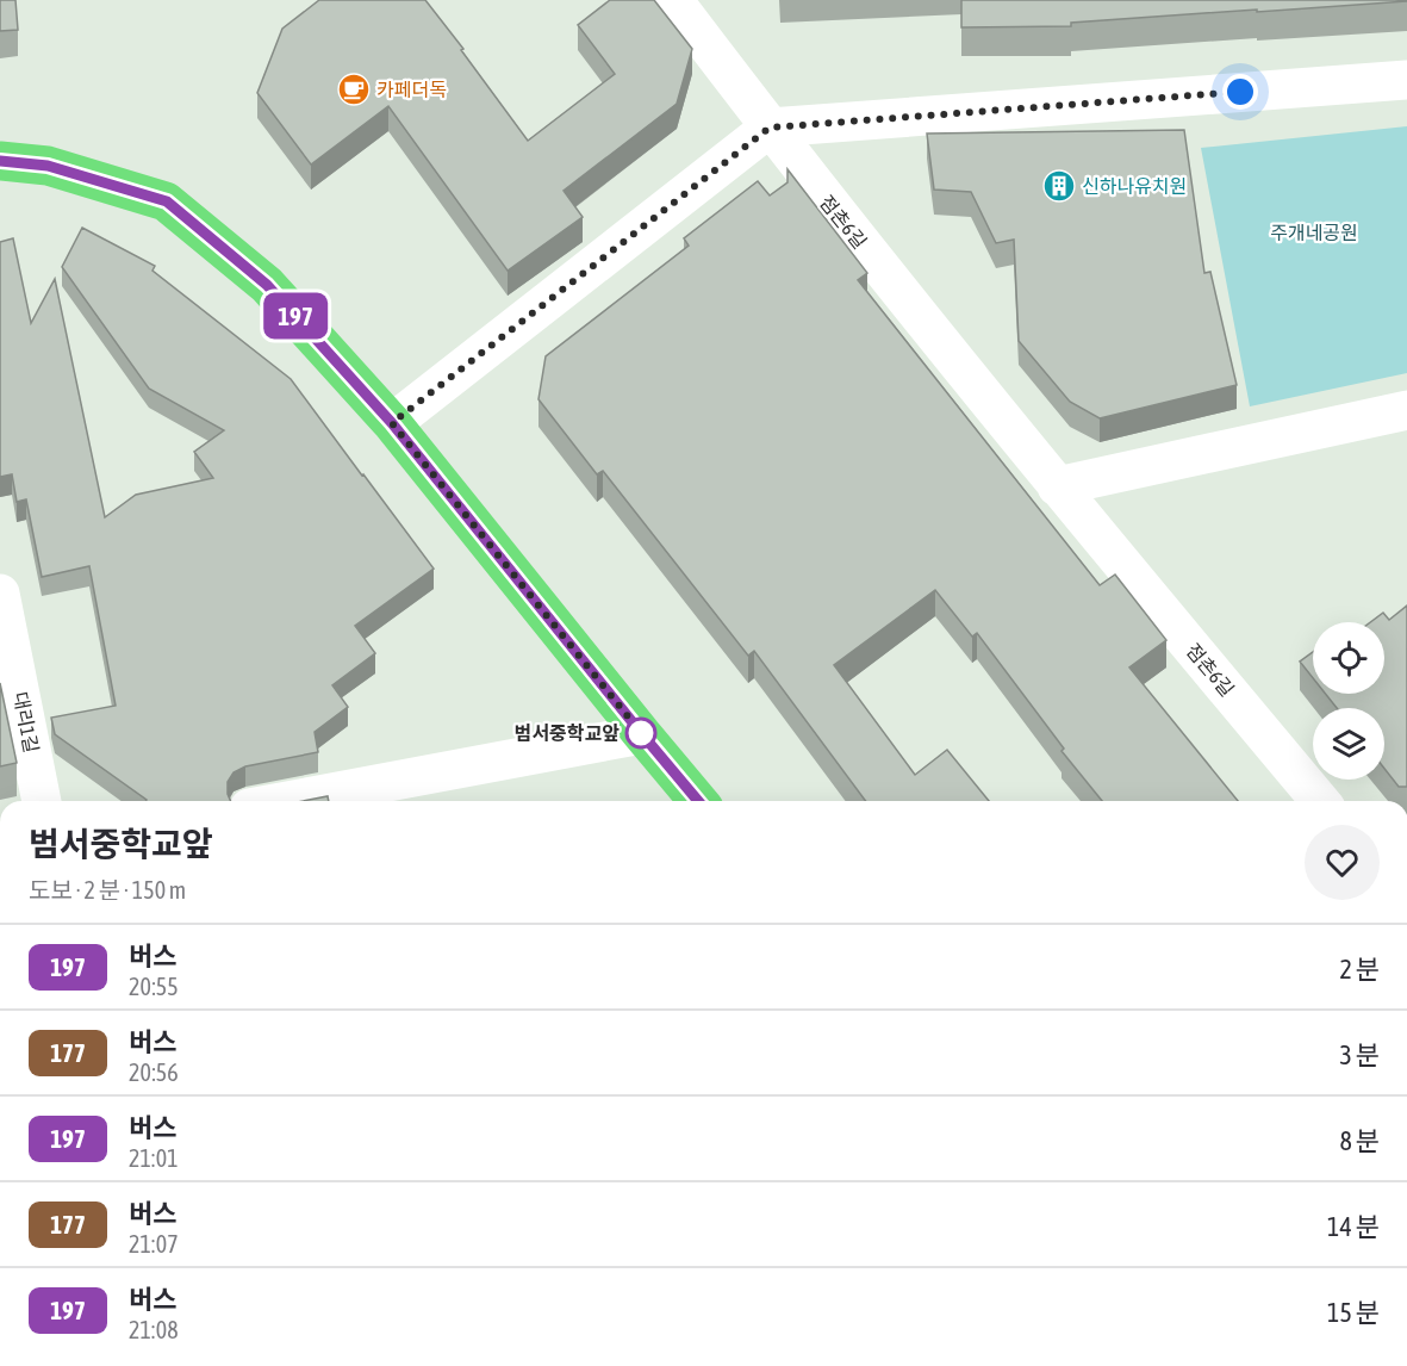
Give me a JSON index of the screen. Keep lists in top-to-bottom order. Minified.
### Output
{"streets":{"street":["점촌6길","대리1길"]},"parks":["주개네공원"],"places":{"cafe":["카페더독"],"building":["신하나유치원"],"other":["범서중학교앞"]},"lines":["bus line 197"],"page":{"on_map":"197","heading":["범서중학교앞","도보 · 2 분 · 150 m"],"list":[{"mark":"197","name":"버스","note":"20:55","value":"2 분"},{"mark":"177","name":"버스","note":"20:56","value":"3 분"},{"mark":"197","name":"버스","note":"21:01","value":"8 분"},{"mark":"177","name":"버스","note":"21:07","value":"14 분"},{"mark":"197","name":"버스","note":"21:08","value":"15 분"}]}}
